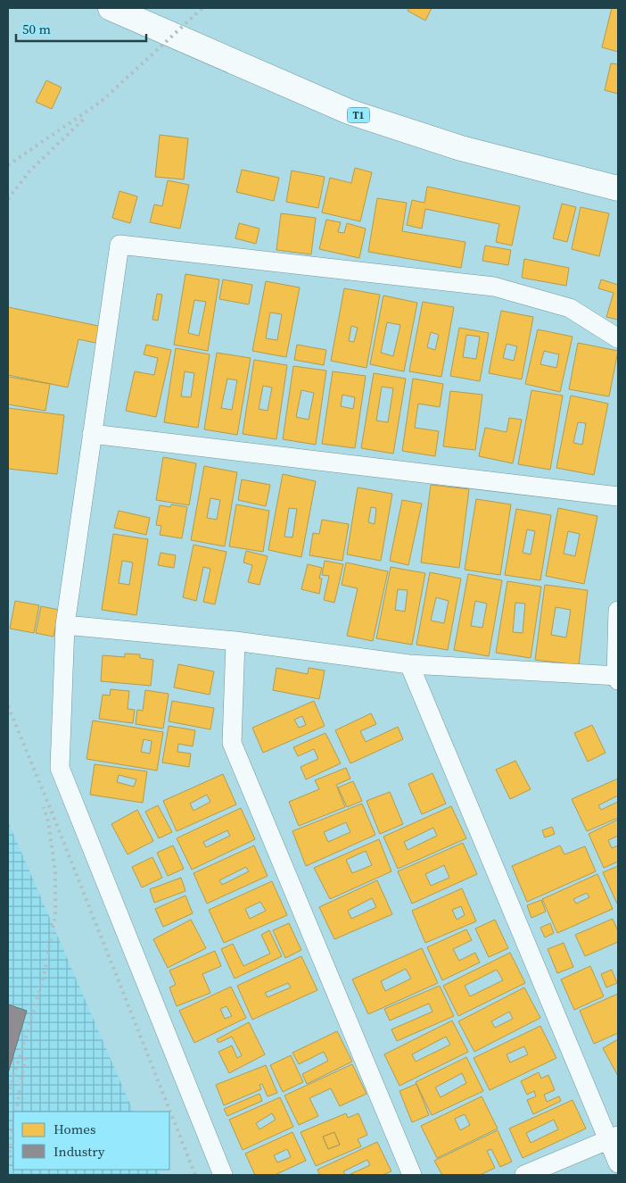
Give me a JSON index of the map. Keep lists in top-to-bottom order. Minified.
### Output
{"streets":{"highway":["T1"]},"legend":["Homes","Industry"],"scale_bar":"50 m"}
